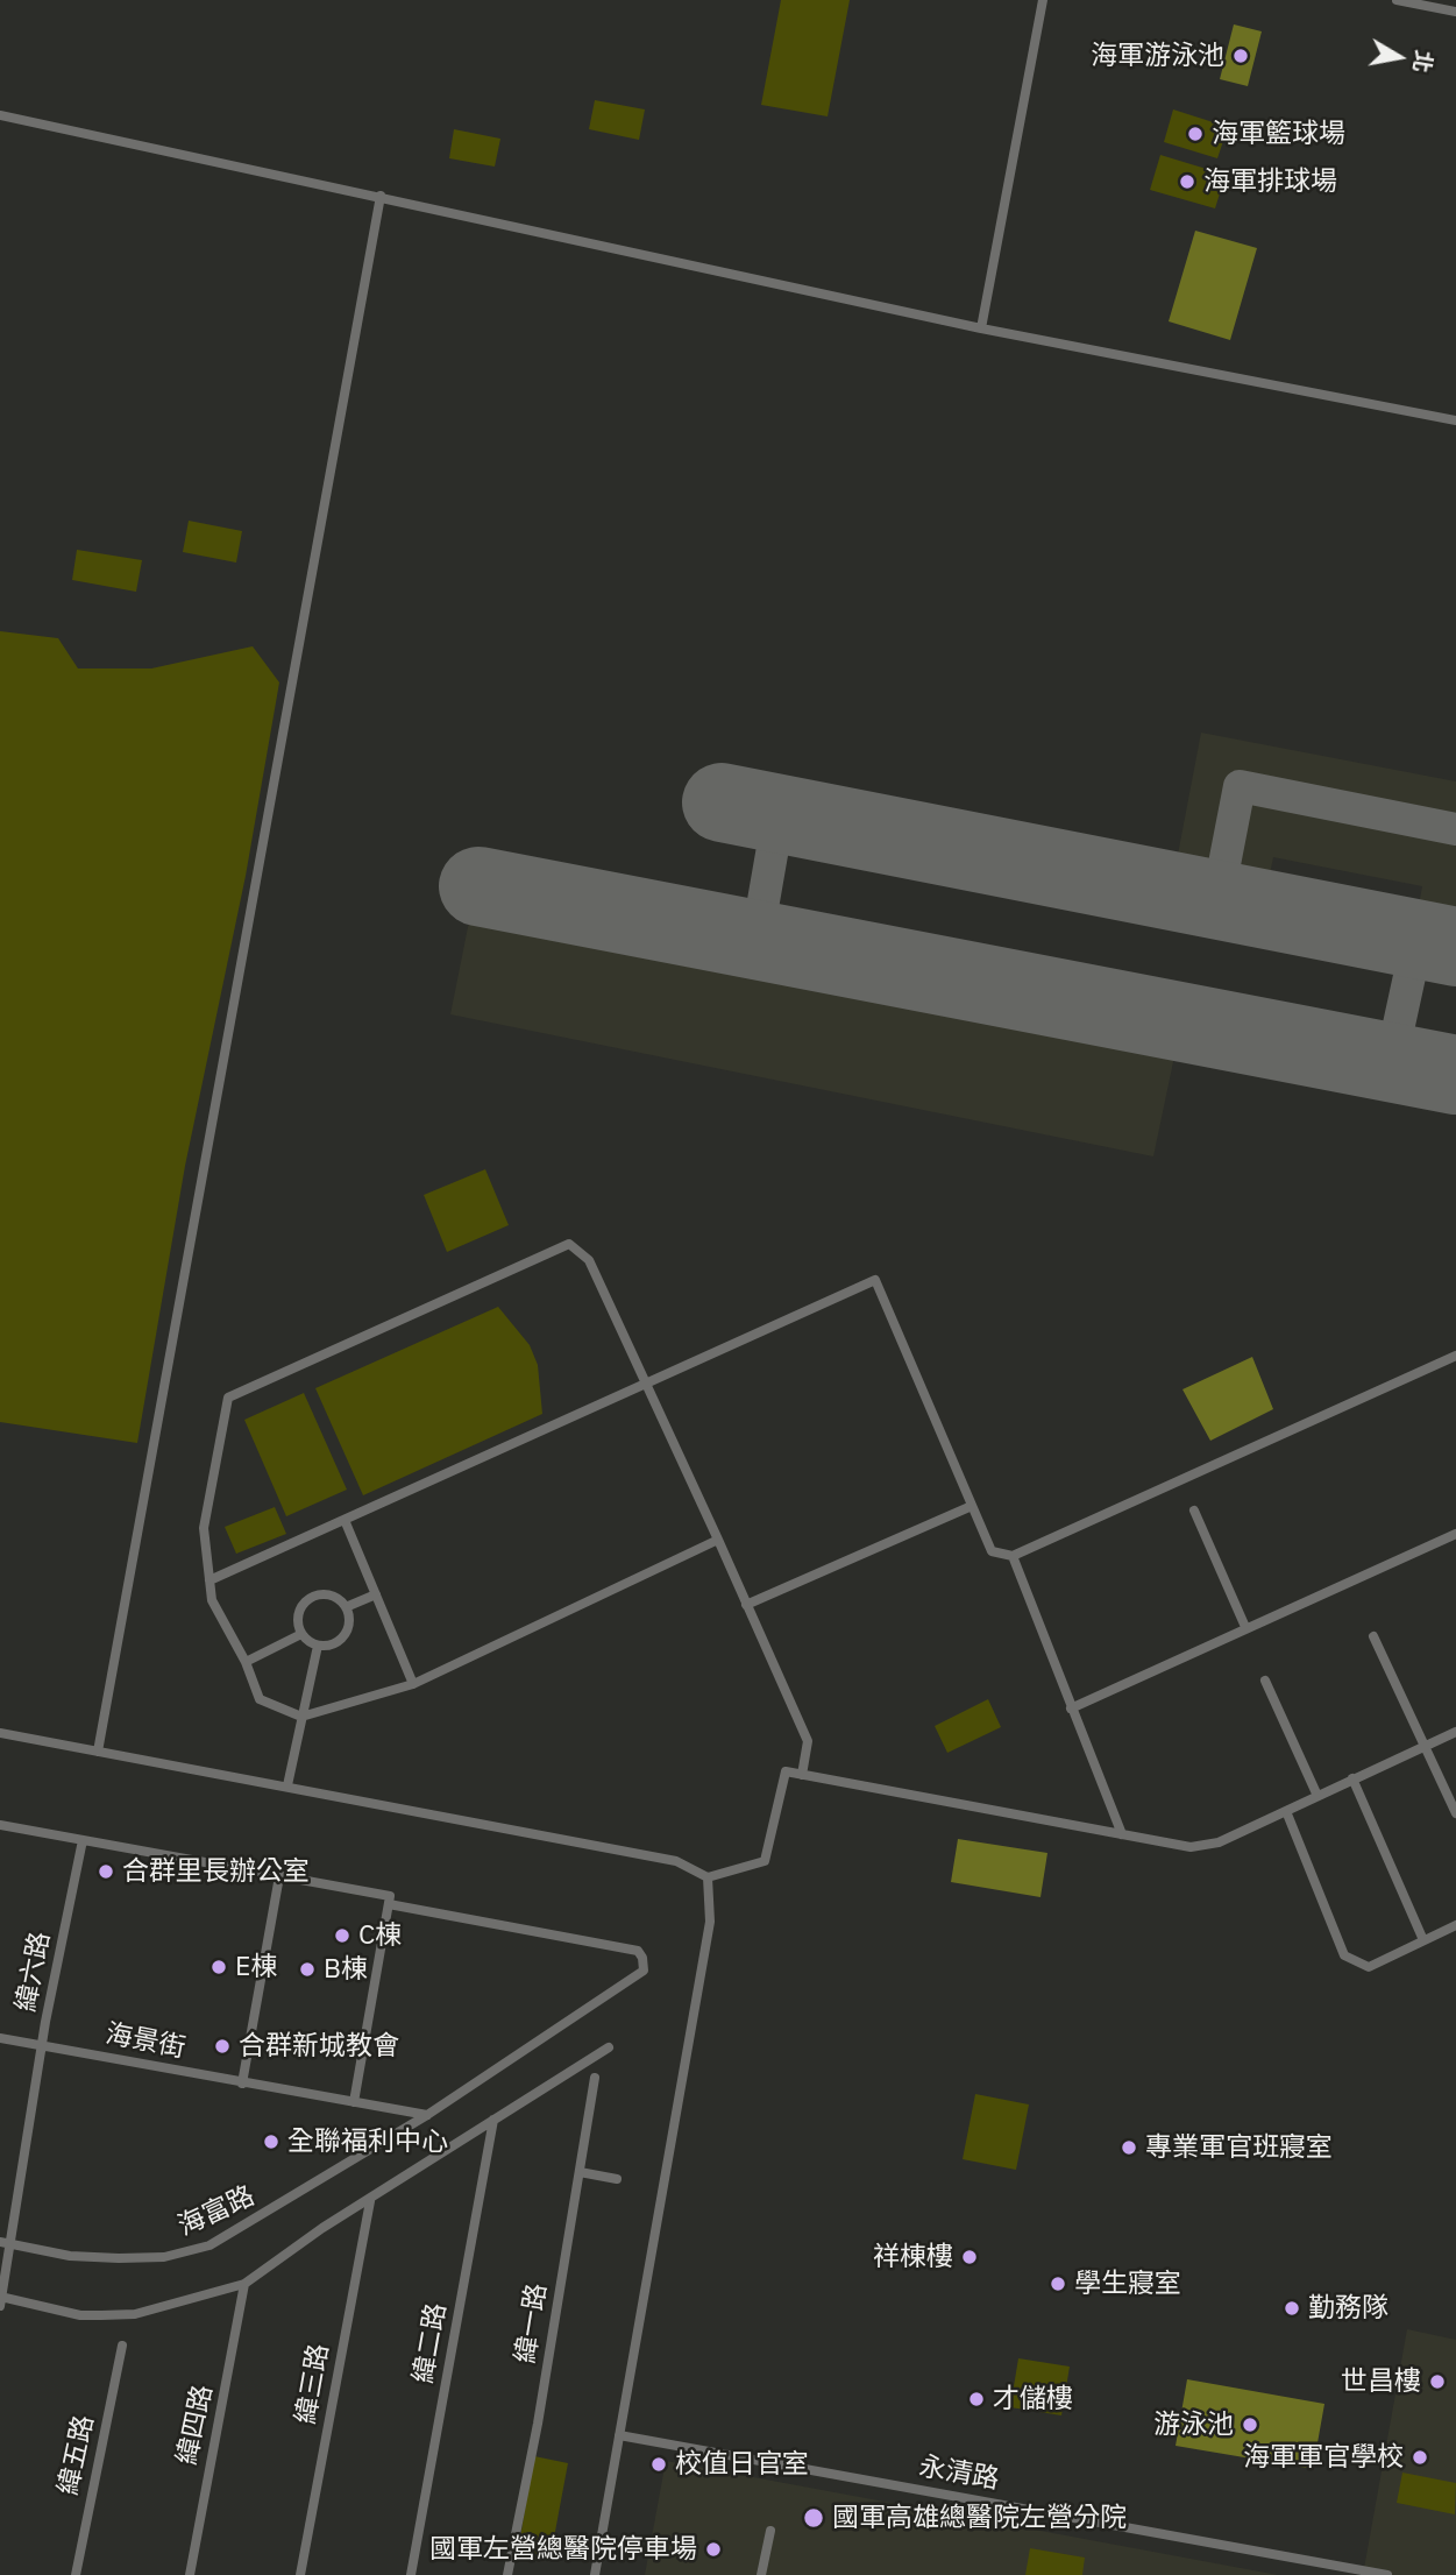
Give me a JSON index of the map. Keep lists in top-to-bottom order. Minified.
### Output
{"streets":{"street":["緯六路","海景街","海富路","緯一路","緯二路","緯三路","緯四路","緯五路","永清路"]},"crossings":[["緯六路","海景街"],["緯六路","海富路"],["海景街","海富路"]],"places":["海軍游泳池","海軍籃球場","海軍排球場","合群里長辦公室","C棟","E棟","B棟","合群新城教會","全聯福利中心","專業軍官班寢室","祥棟樓","學生寢室","勤務隊","世昌樓","才儲樓","游泳池","海軍軍官學校","校值日官室","國軍高雄總醫院左營分院","國軍左營總醫院停車場"],"north":"right"}
